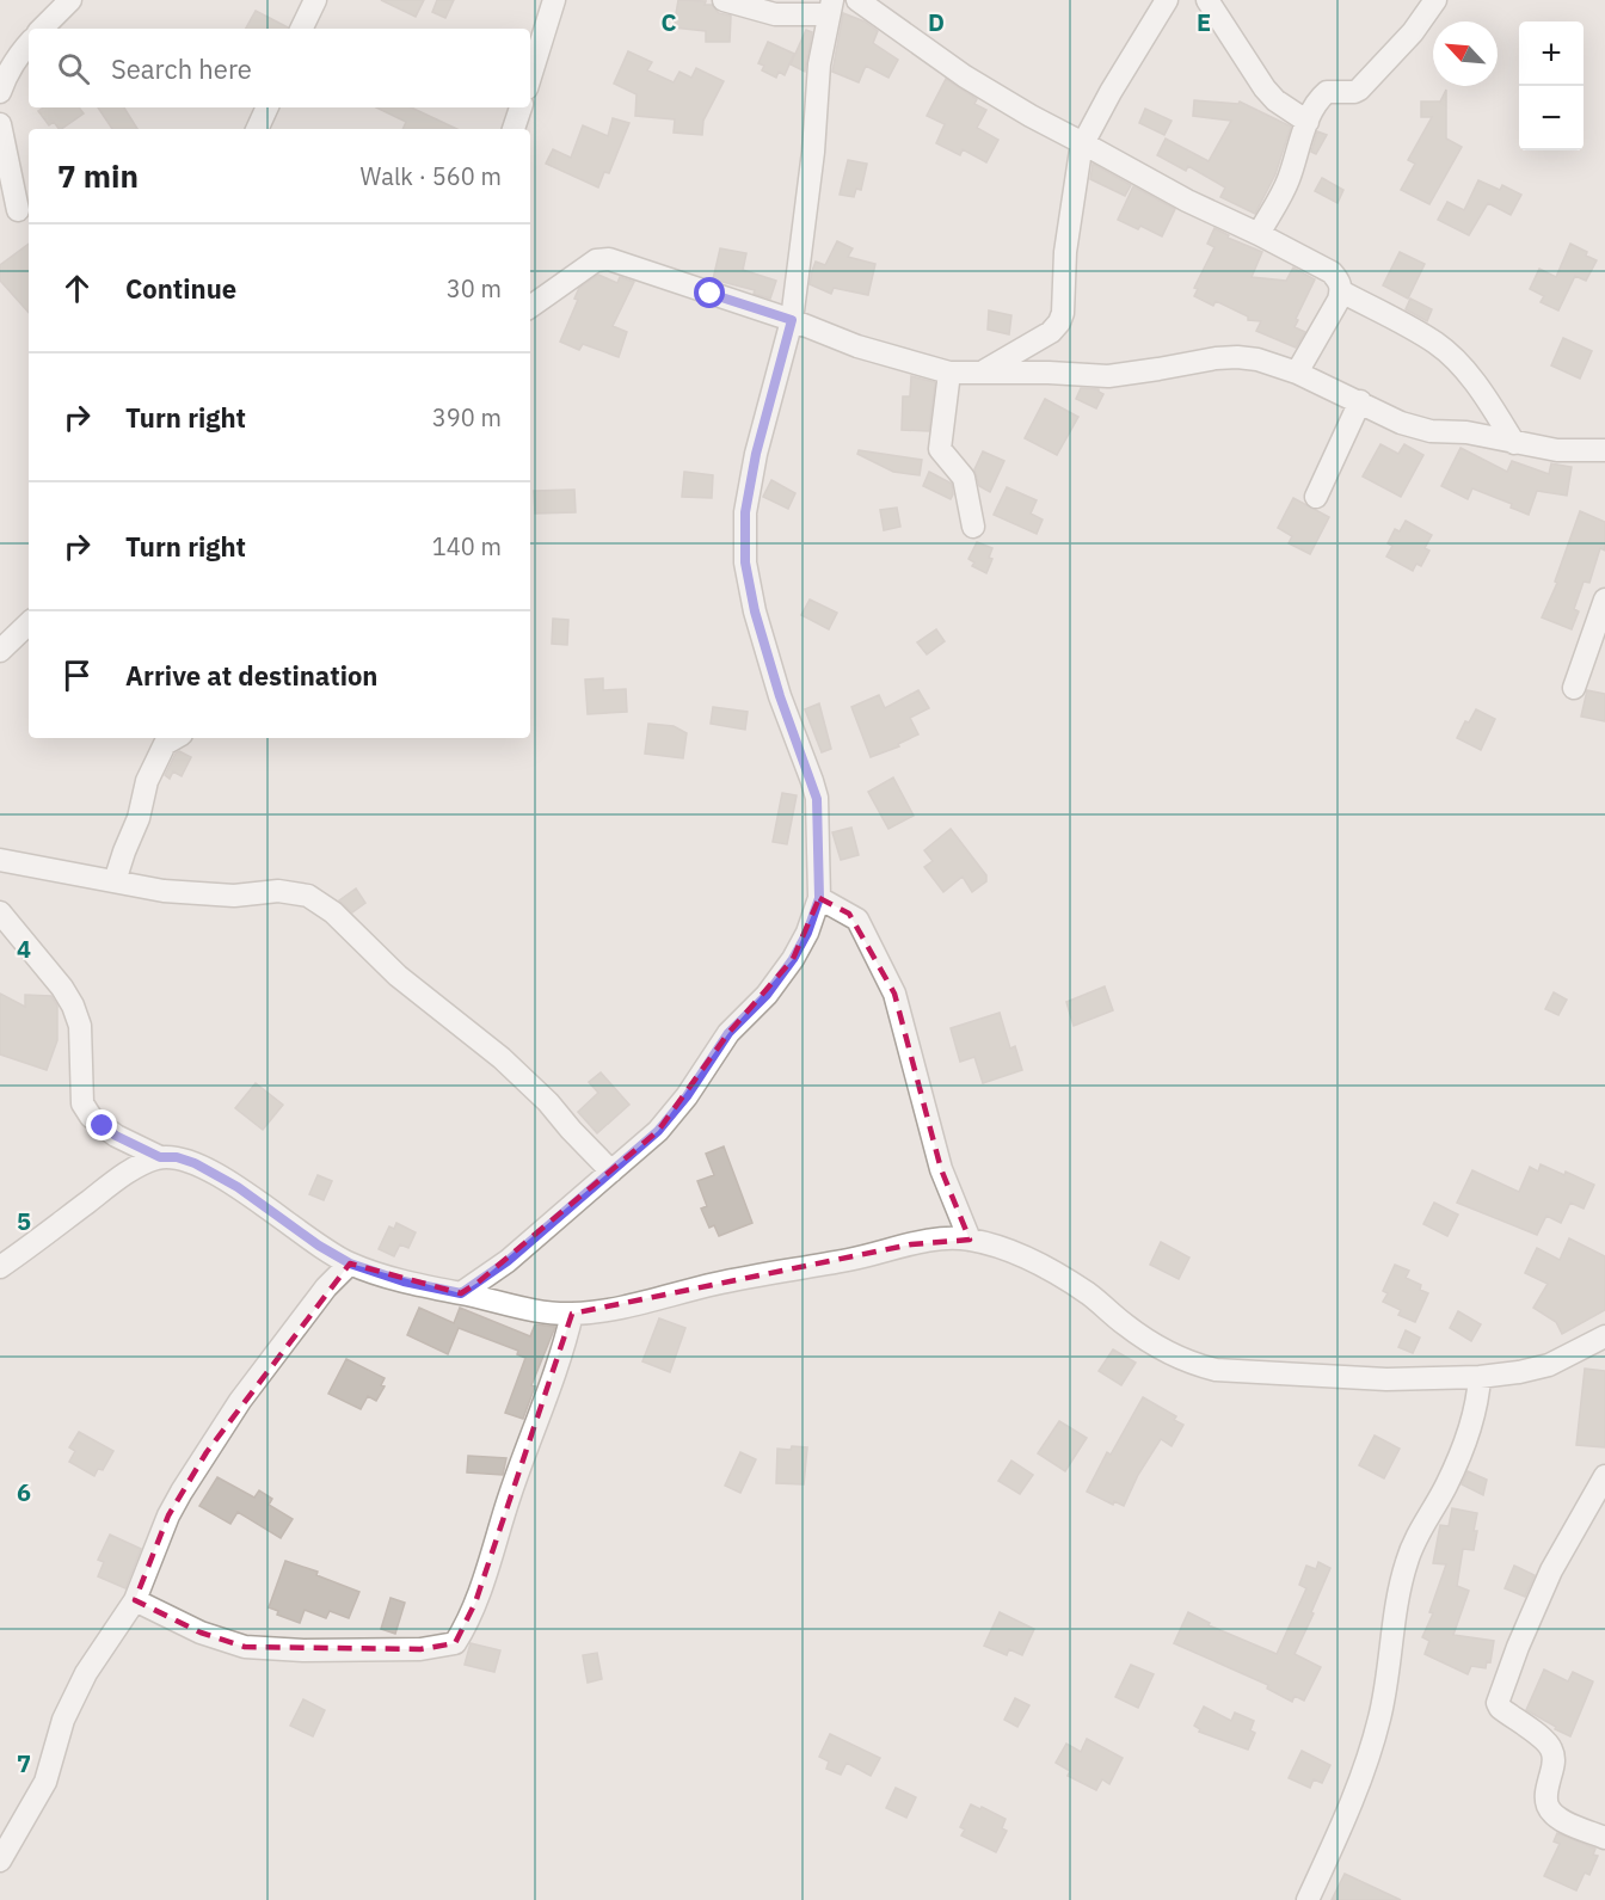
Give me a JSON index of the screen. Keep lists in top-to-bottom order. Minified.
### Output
{"north":"top left","page":{"map_buttons":["+","−"],"search":"Search here","heading":["7 min","Walk · 560 m"],"list":[["Continue","30 m"],["Turn right","390 m"],["Turn right","140 m"],"Arrive at destination"]},"grid":{"columns":["C","D","E"],"rows":["4","5","6","7"]}}
